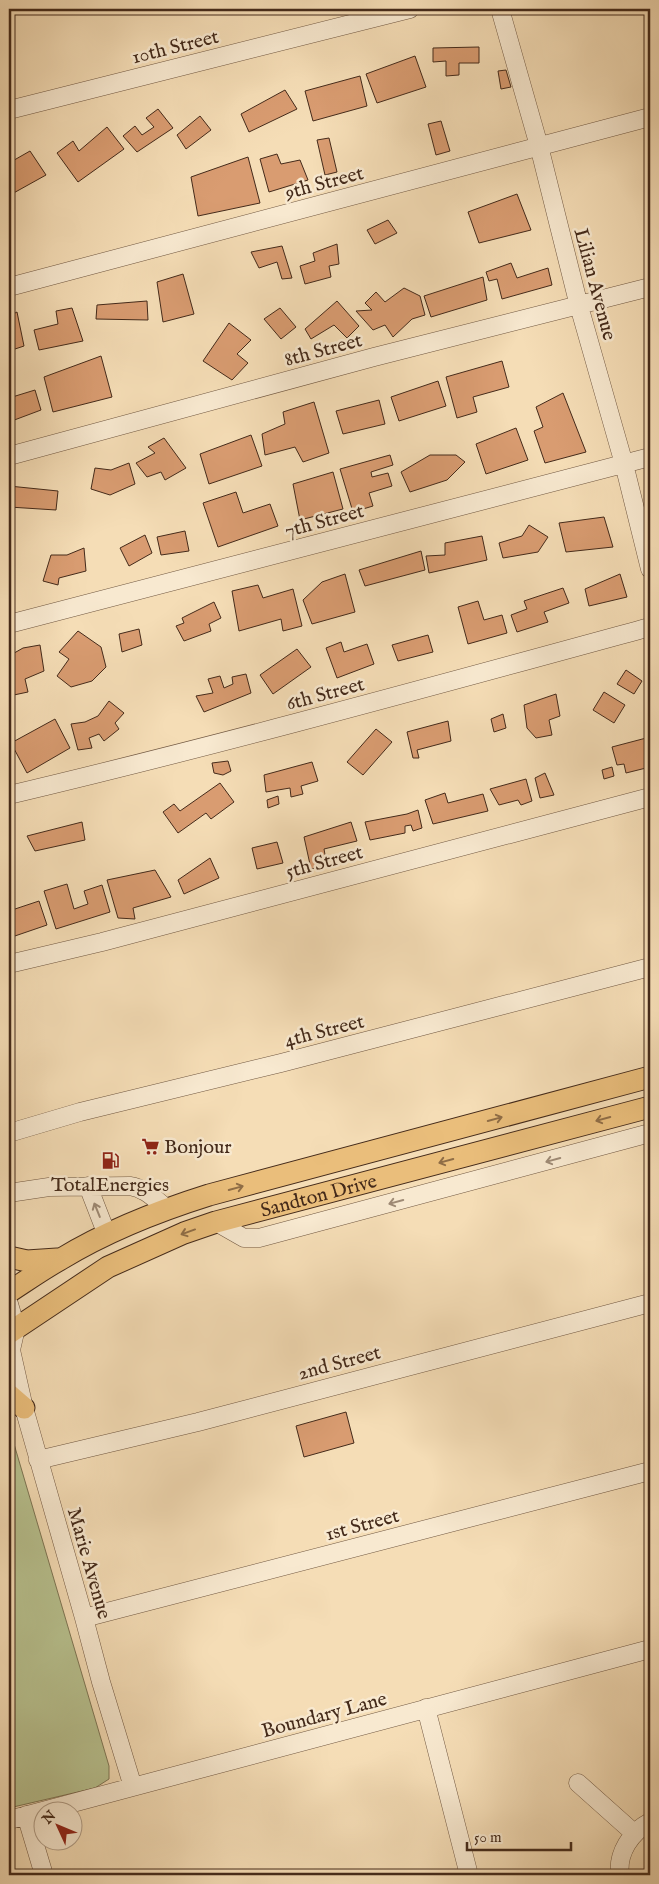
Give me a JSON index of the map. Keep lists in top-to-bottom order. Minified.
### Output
{"streets":{"main road":["Sandton Drive"],"street":["10th Street","9th Street","Lilian Avenue","8th Street","7th Street","6th Street","5th Street","4th Street","2nd Street","1st Street","Marie Avenue","Boundary Lane"]},"crossings":[["9th Street","Lilian Avenue"],["Lilian Avenue","8th Street"],["Lilian Avenue","7th Street"],["Sandton Drive","Marie Avenue"],["2nd Street","Marie Avenue"],["1st Street","Marie Avenue"],["Marie Avenue","Boundary Lane"]],"places":{"supermarket":["Bonjour"],"fuel station":["TotalEnergies"]},"scale_bar":"50 m","north":"top left"}
